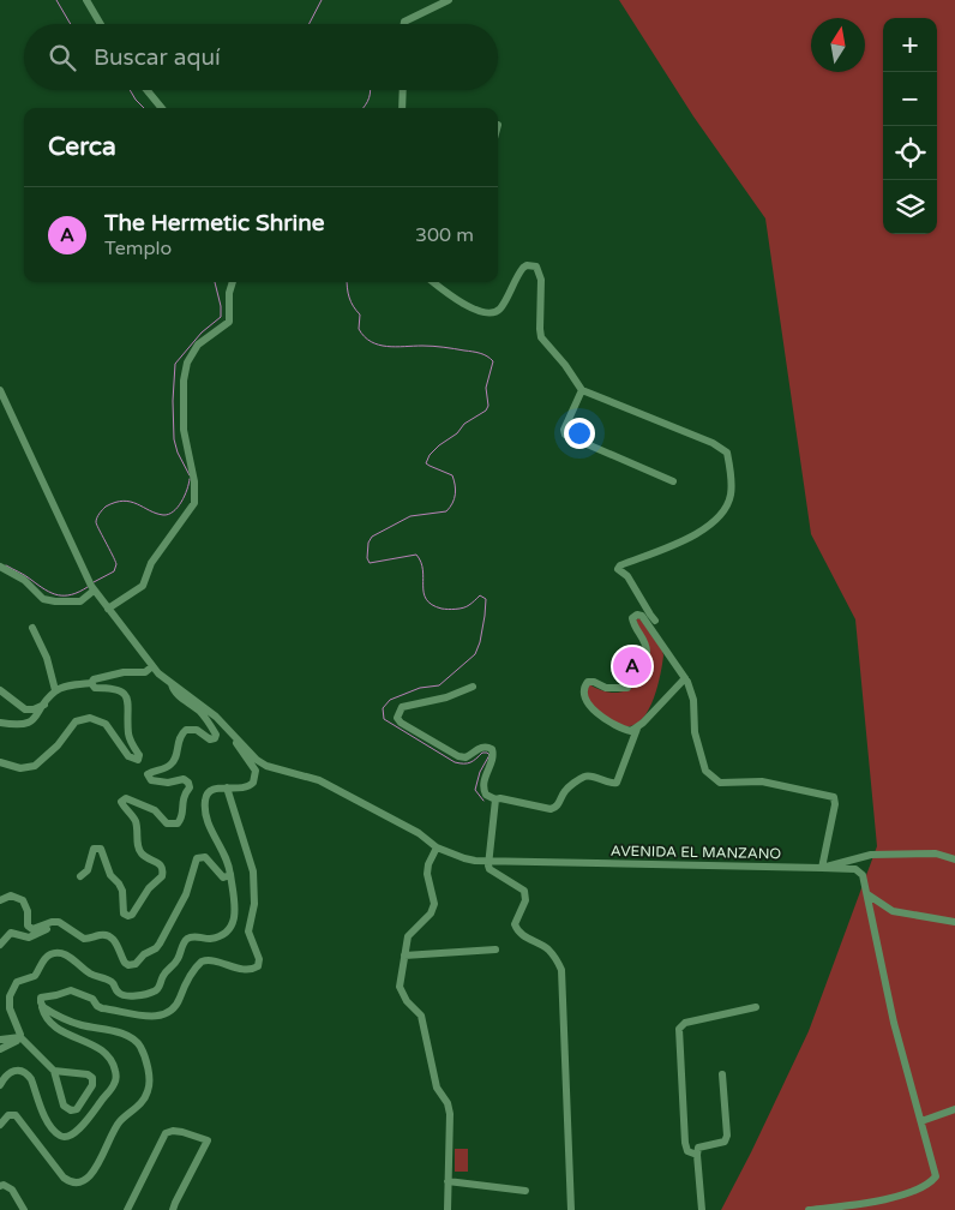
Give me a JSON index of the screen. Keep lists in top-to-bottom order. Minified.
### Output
{"streets":{"street":["AVENIDA EL MANZANO"]},"north":"top","page":{"map_buttons":["+","−"],"search":"Buscar aquí","heading":"Cerca","list":[{"mark":"A","name":"The Hermetic Shrine","note":"Templo","value":"300 m"}],"pins":"A"}}
